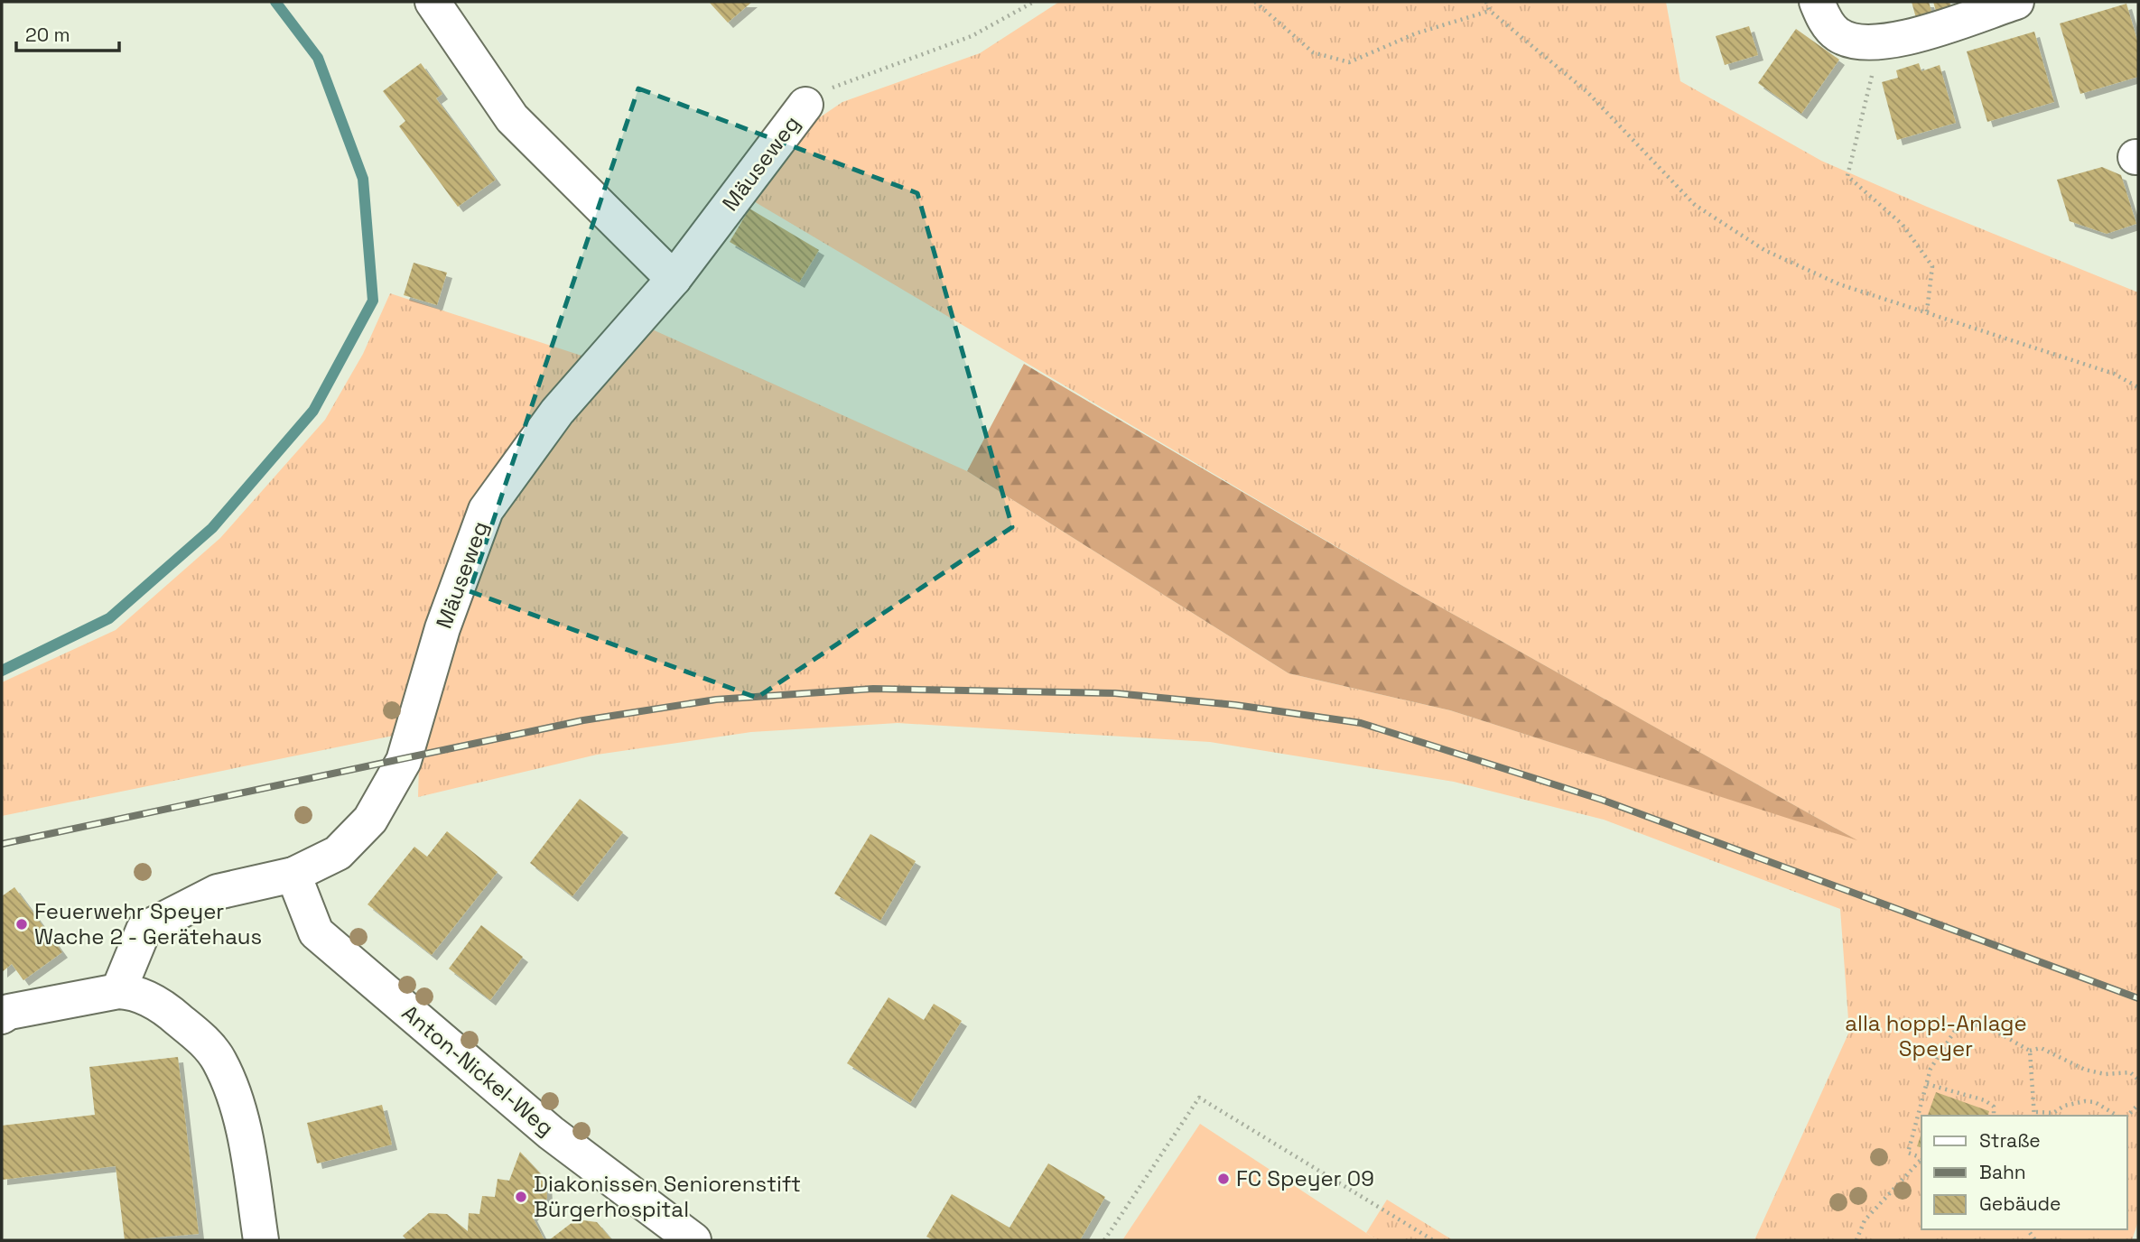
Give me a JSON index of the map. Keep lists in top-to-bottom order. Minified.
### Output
{"streets":{"street":["Mäuseweg","Anton-Nickel-Weg"]},"crossings":[["Mäuseweg","Anton-Nickel-Weg"]],"parks":["alla hopp!-Anlage Speyer"],"places":["Feuerwehr Speyer Wache 2 - Gerätehaus","FC Speyer 09","Diakonissen Seniorenstift Bürgerhospital"],"legend":["Straße","Bahn","Gebäude"],"scale_bar":"20 m"}
